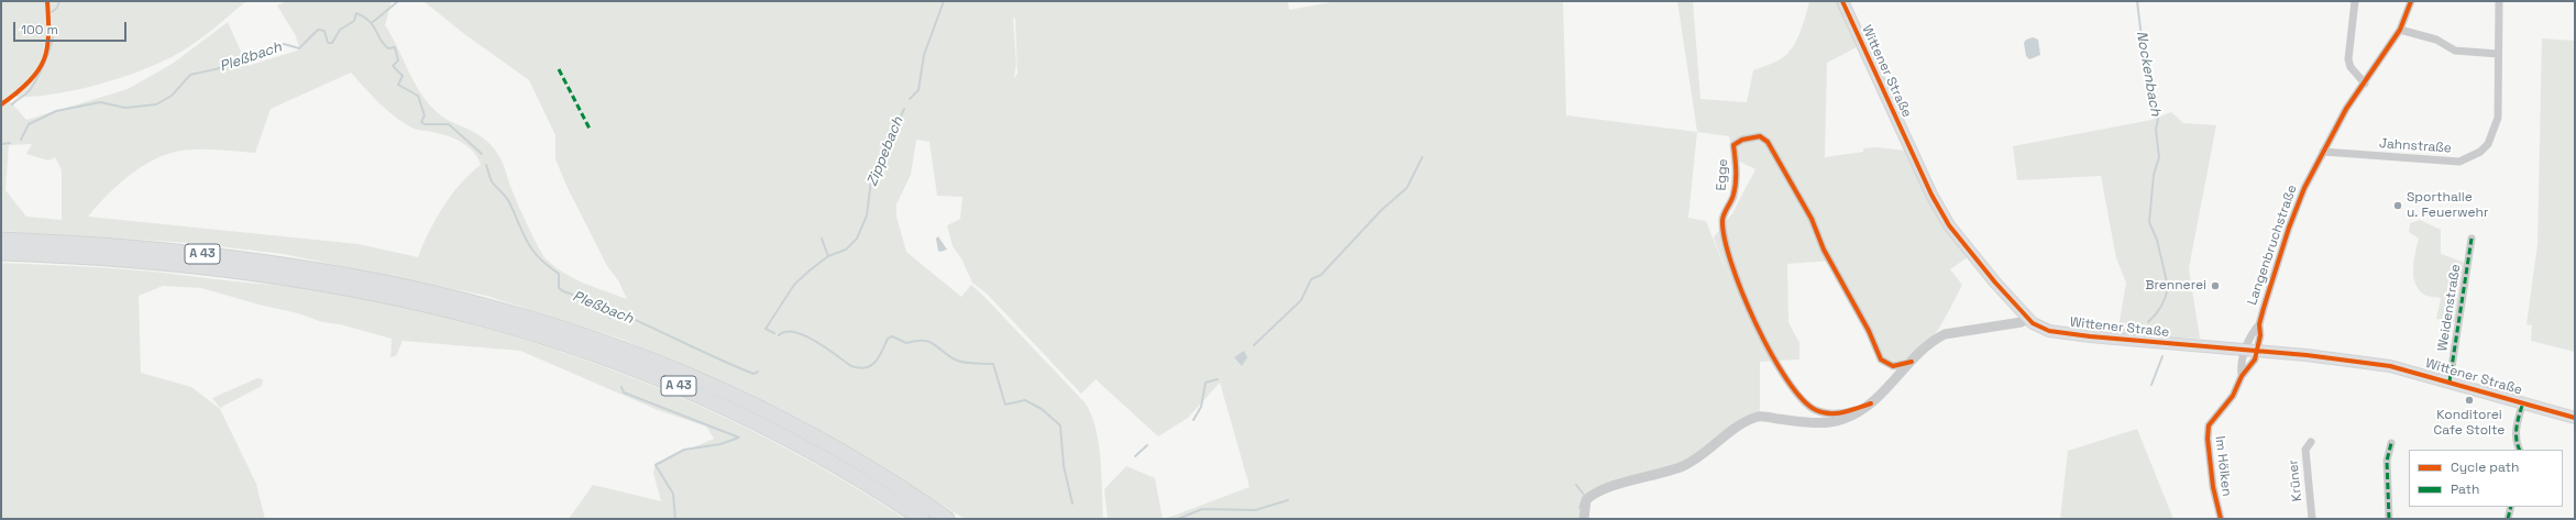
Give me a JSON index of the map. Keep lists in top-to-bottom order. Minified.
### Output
{"streets":{"highway":["A 43"],"main road":["Wittener Straße"],"street":["Jahnstraße","Egge","Langenbruchstraße","Weidenstraße","Im Hölken","Krüner"]},"crossings":[["Wittener Straße","Langenbruchstraße"],["Wittener Straße","Weidenstraße"],["Wittener Straße","Im Hölken"],["Jahnstraße","Langenbruchstraße"],["Langenbruchstraße","Im Hölken"]],"water":["Pleßbach","Nockenbach","Zippebach"],"places":["Sporthalle u. Feuerwehr","Brennerei","Konditorei Cafe Stolte"],"legend":["Cycle path","Path"],"scale_bar":"100 m"}
